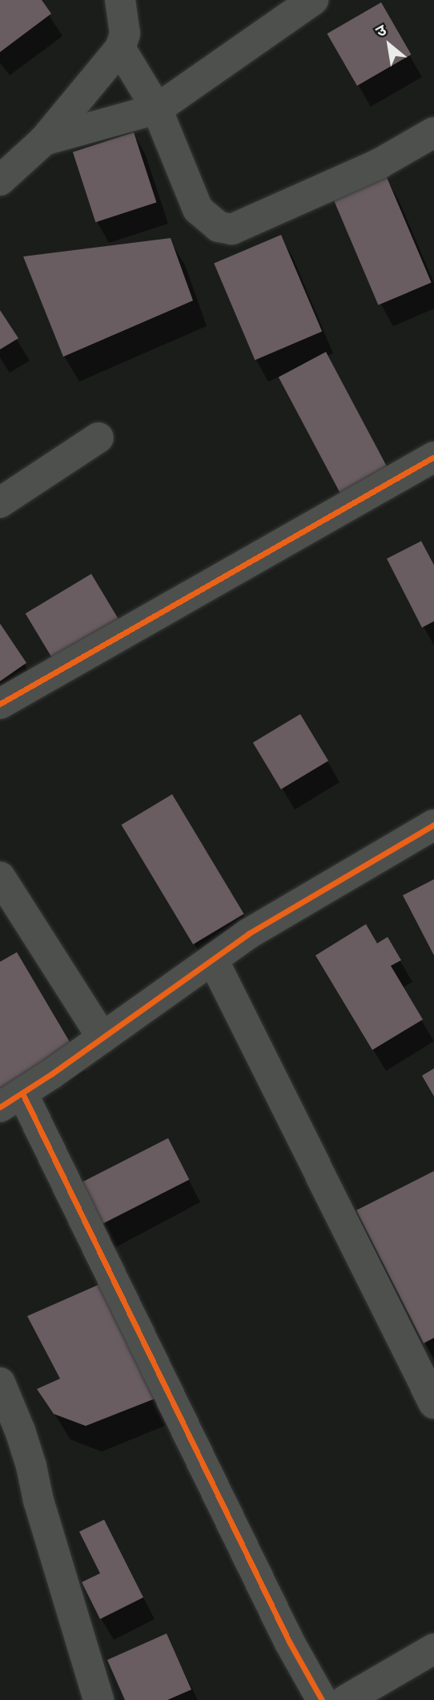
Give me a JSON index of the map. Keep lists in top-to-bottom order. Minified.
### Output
{"north":"top left"}
